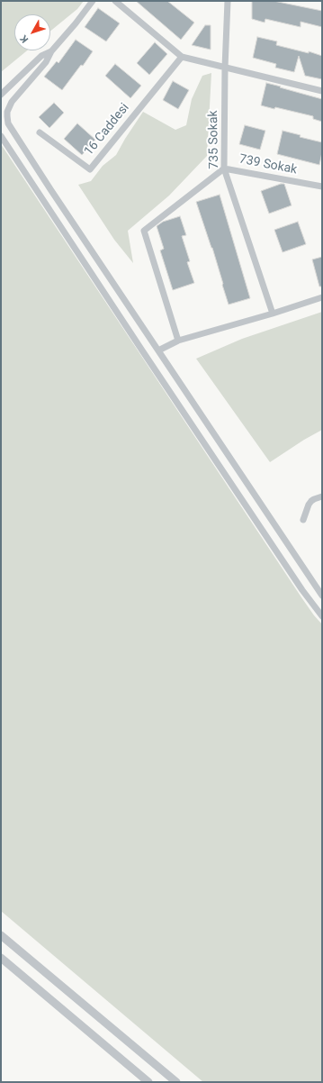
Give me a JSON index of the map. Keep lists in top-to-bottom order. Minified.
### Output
{"streets":{"street":["16 Caddesi","735 Sokak","739 Sokak"]},"crossings":[["735 Sokak","739 Sokak"]],"north":"bottom left"}
